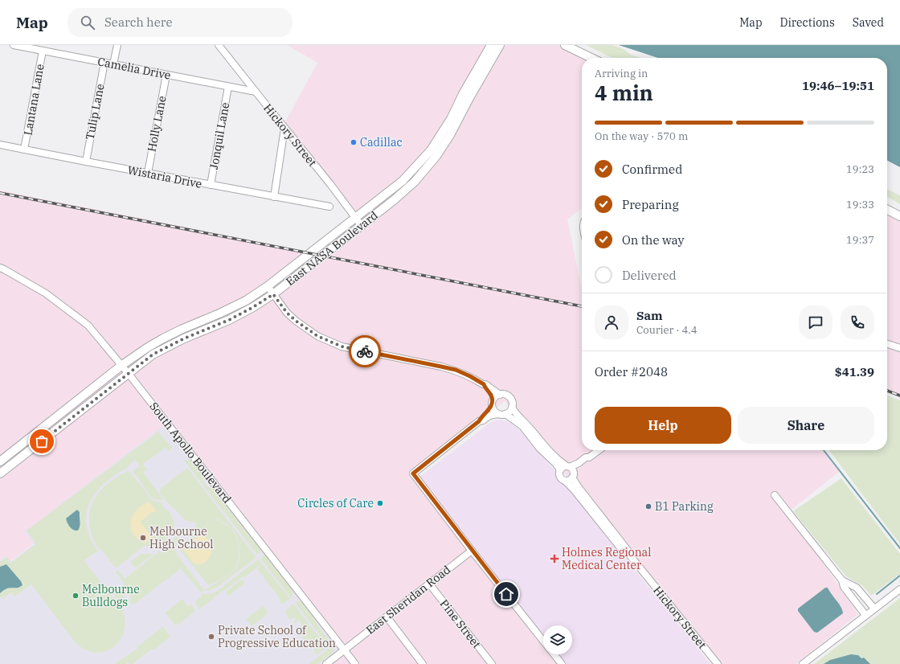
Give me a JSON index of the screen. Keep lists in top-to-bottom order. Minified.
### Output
{"streets":{"main road":["East NASA Boulevard"],"street":["Camelia Drive","Lantana Lane","Tulip Lane","Holly Lane","Hickory Street","Jonquil Lane","Wistaria Drive","South Apollo Boulevard","East Sheridan Road","Pine Street"]},"crossings":[["Camelia Drive","Lantana Lane"],["Camelia Drive","Tulip Lane"],["Camelia Drive","Holly Lane"],["Camelia Drive","Hickory Street"],["Camelia Drive","Jonquil Lane"],["Lantana Lane","Wistaria Drive"],["Tulip Lane","Wistaria Drive"],["Holly Lane","Wistaria Drive"],["Hickory Street","East NASA Boulevard"],["Jonquil Lane","Wistaria Drive"],["East NASA Boulevard","South Apollo Boulevard"],["South Apollo Boulevard","East Sheridan Road"],["East Sheridan Road","Pine Street"]],"places":{"other":["Cadillac","Circles of Care","B1 Parking","Melbourne High School","Melbourne Bulldogs","Private School of Progressive Education"],"health":["Holmes Regional Medical Center"]},"page":{"header":"Map","search":"Search here","nav":["Map","Directions","Saved"],"heading":["4 min","Arriving in","19:46–19:51"],"panel":["Sam","Courier · 4.4","Order #2048","$41.39"],"bar":"On the way · 570 m","list":[["Confirmed","19:23"],["Preparing","19:33"],["On the way","19:37"],"Delivered"],"buttons":["Help","Share"]}}
